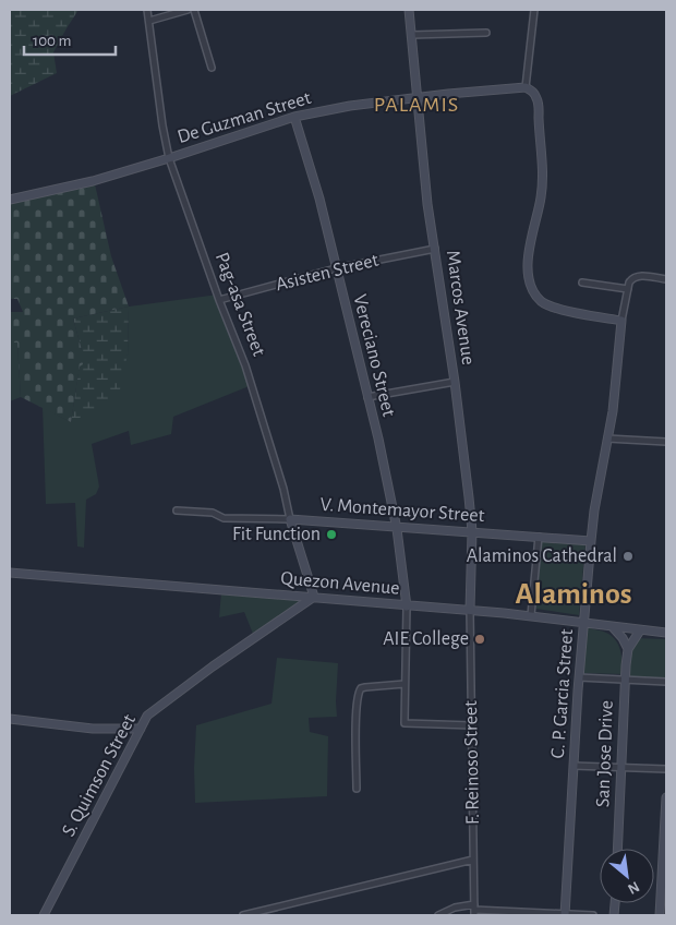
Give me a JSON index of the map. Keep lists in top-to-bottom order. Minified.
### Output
{"streets":{"street":["De Guzman Street","Asisten Street","Pag-asa Street","Marcos Avenue","Vereciano Street","V. Montemayor Street","Quezon Avenue","C. P. Garcia Street","San Jose Drive","F. Reinoso Street","S. Quimson Street"]},"crossings":[["De Guzman Street","Pag-asa Street"],["De Guzman Street","Marcos Avenue"],["De Guzman Street","Vereciano Street"],["Asisten Street","Pag-asa Street"],["Asisten Street","Marcos Avenue"],["Asisten Street","Vereciano Street"],["Pag-asa Street","V. Montemayor Street"],["Pag-asa Street","Quezon Avenue"],["Pag-asa Street","S. Quimson Street"],["Marcos Avenue","V. Montemayor Street"],["Marcos Avenue","Quezon Avenue"],["Marcos Avenue","F. Reinoso Street"],["Vereciano Street","V. Montemayor Street"],["Vereciano Street","Quezon Avenue"],["V. Montemayor Street","C. P. Garcia Street"],["Quezon Avenue","C. P. Garcia Street"],["Quezon Avenue","San Jose Drive"],["Quezon Avenue","F. Reinoso Street"],["Quezon Avenue","S. Quimson Street"]],"districts":["PALAMIS","Alaminos"],"places":["Fit Function","Alaminos Cathedral","AIE College"],"scale_bar":"100 m","north":"bottom right"}
